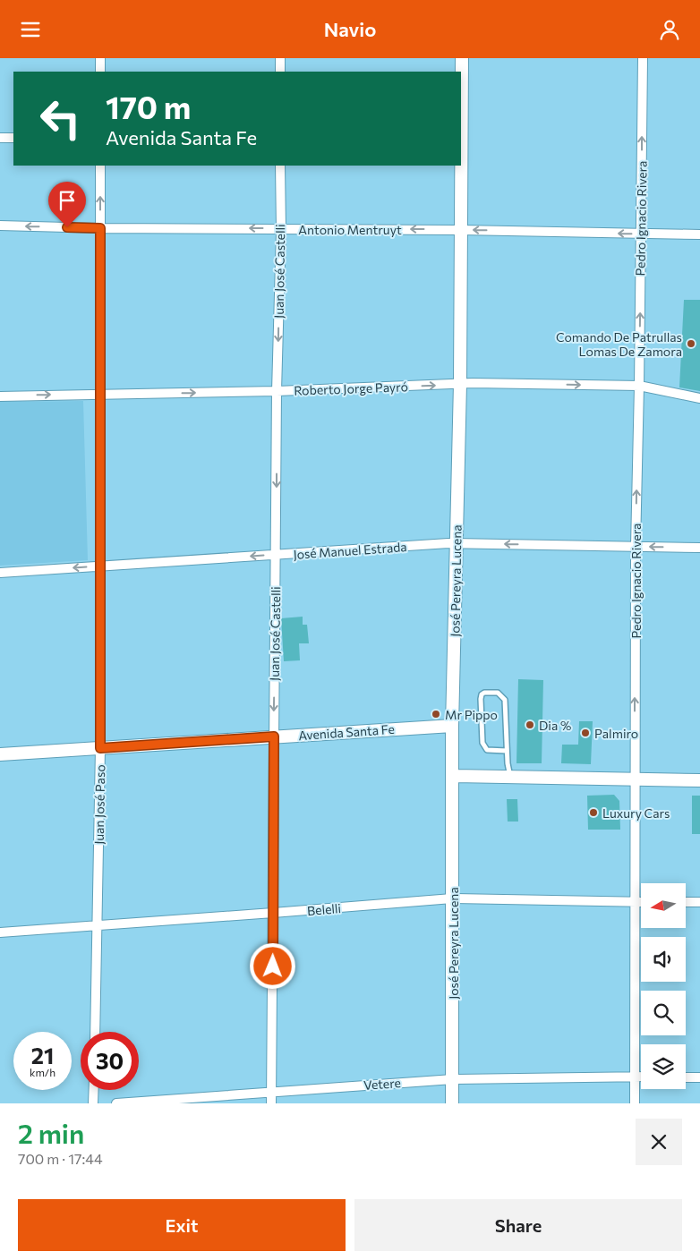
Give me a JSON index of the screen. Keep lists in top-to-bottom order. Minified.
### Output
{"streets":{"street":["Pedro Ignacio Rivera","Antonio Mentruyt","Juan José Castelli","Roberto Jorge Payró","José Manuel Estrada","José Pereyra Lucena","Avenida Santa Fe","Juan José Paso","Belelli","Vetere"]},"crossings":[["Pedro Ignacio Rivera","Antonio Mentruyt"],["Pedro Ignacio Rivera","Roberto Jorge Payró"],["Pedro Ignacio Rivera","José Manuel Estrada"],["Pedro Ignacio Rivera","Belelli"],["Pedro Ignacio Rivera","Vetere"],["Antonio Mentruyt","Juan José Castelli"],["Antonio Mentruyt","José Pereyra Lucena"],["Antonio Mentruyt","Juan José Paso"],["Juan José Castelli","Roberto Jorge Payró"],["Juan José Castelli","José Manuel Estrada"],["Juan José Castelli","Avenida Santa Fe"],["Juan José Castelli","Belelli"],["Juan José Castelli","Vetere"],["Roberto Jorge Payró","José Pereyra Lucena"],["Roberto Jorge Payró","Juan José Paso"],["José Manuel Estrada","José Pereyra Lucena"],["José Manuel Estrada","Juan José Paso"],["José Pereyra Lucena","Avenida Santa Fe"],["José Pereyra Lucena","Belelli"],["José Pereyra Lucena","Vetere"],["Avenida Santa Fe","Juan José Paso"],["Juan José Paso","Belelli"]],"one_way":["Pedro Ignacio Rivera","Antonio Mentruyt","Juan José Castelli","Roberto Jorge Payró","José Manuel Estrada"],"places":["Comando De Patrullas Lomas De Zamora","Mr Pippo","Dia %","Palmiro","Luxury Cars"],"north":"left","page":{"header":"Navio","turn":["170 m","Avenida Santa Fe"],"speed":"21 km/h","limit":"30","heading":["2 min","700 m · 17:44"],"buttons":["Exit","Share"]}}
